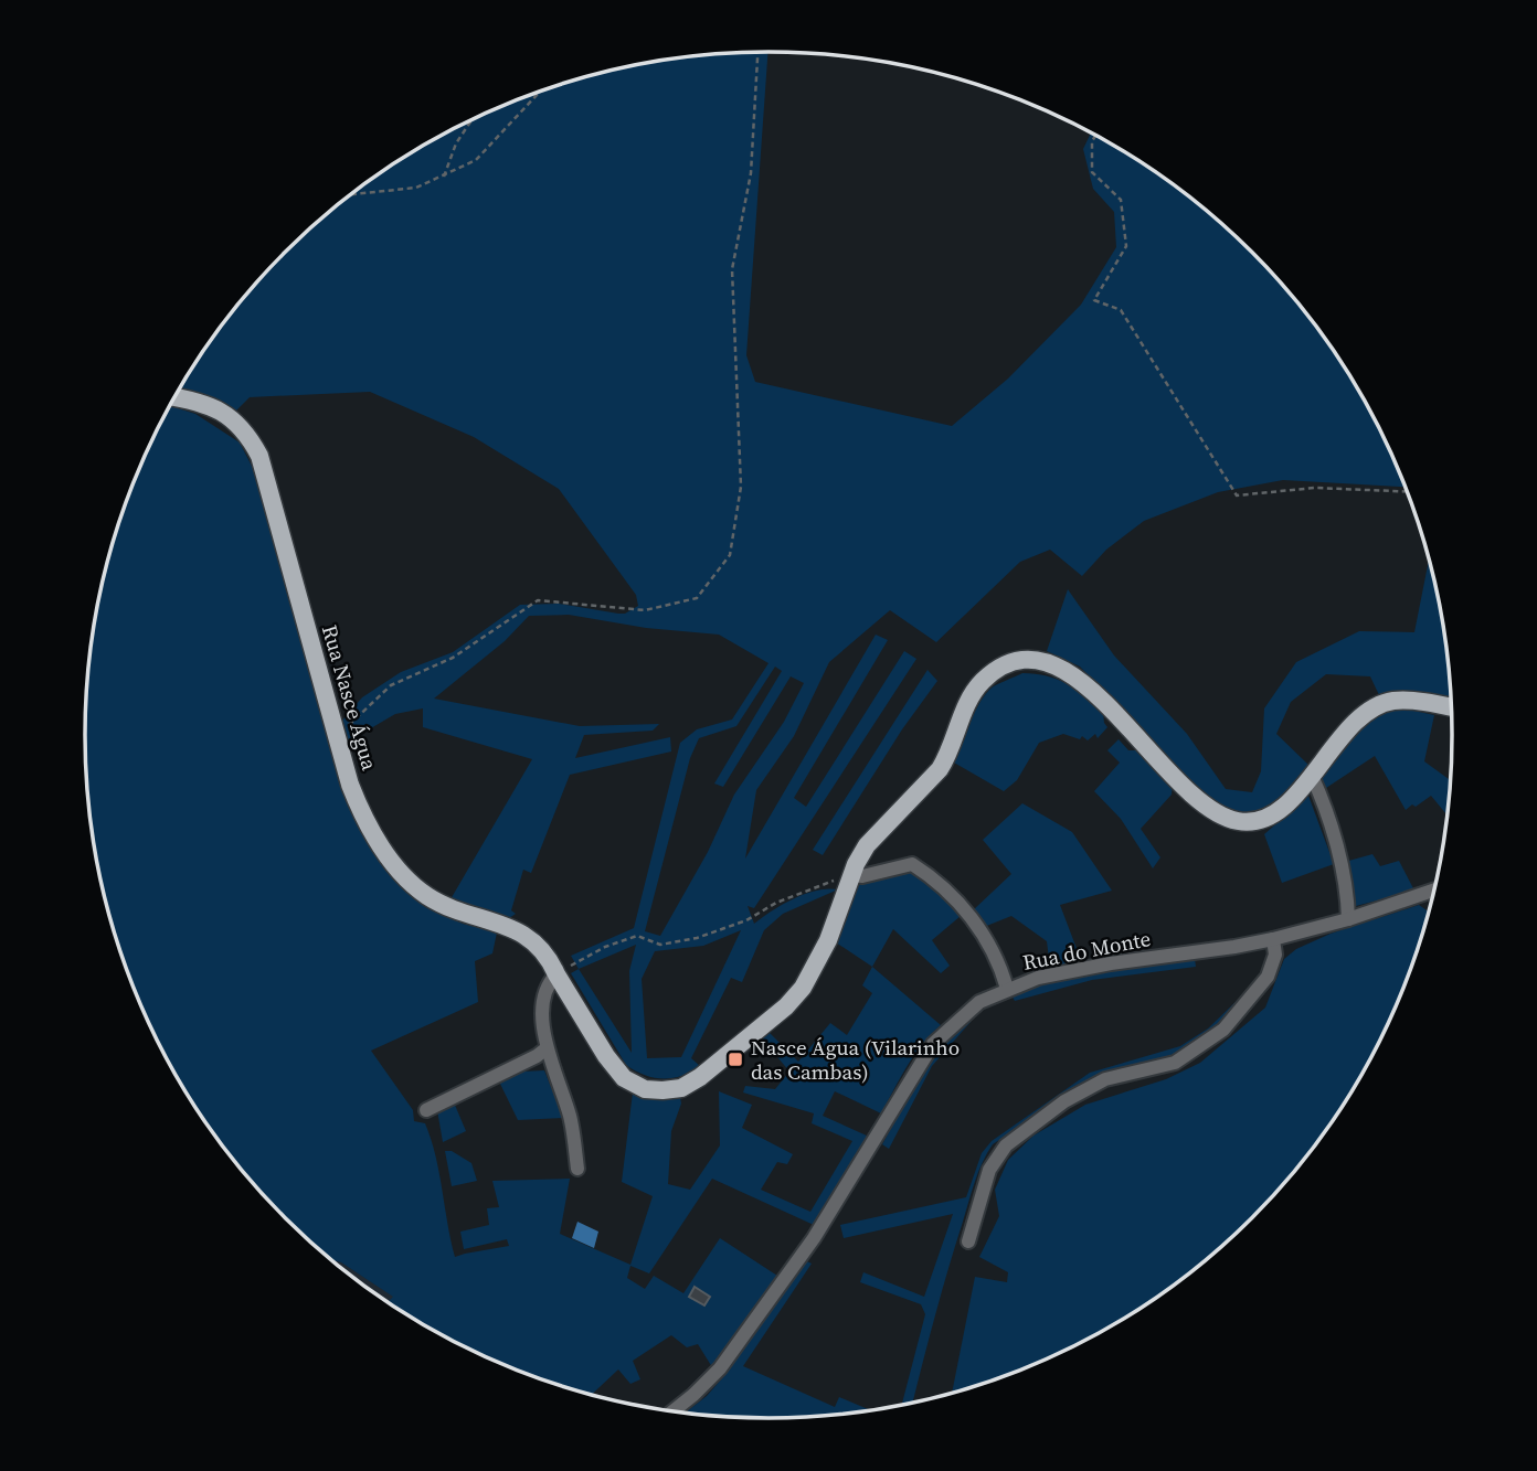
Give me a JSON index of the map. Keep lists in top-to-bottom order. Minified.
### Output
{"streets":{"main road":["Rua Nasce Água"],"street":["Rua do Monte"]},"places":{"transit":["Nasce Água (Vilarinho das Cambas)"]}}
